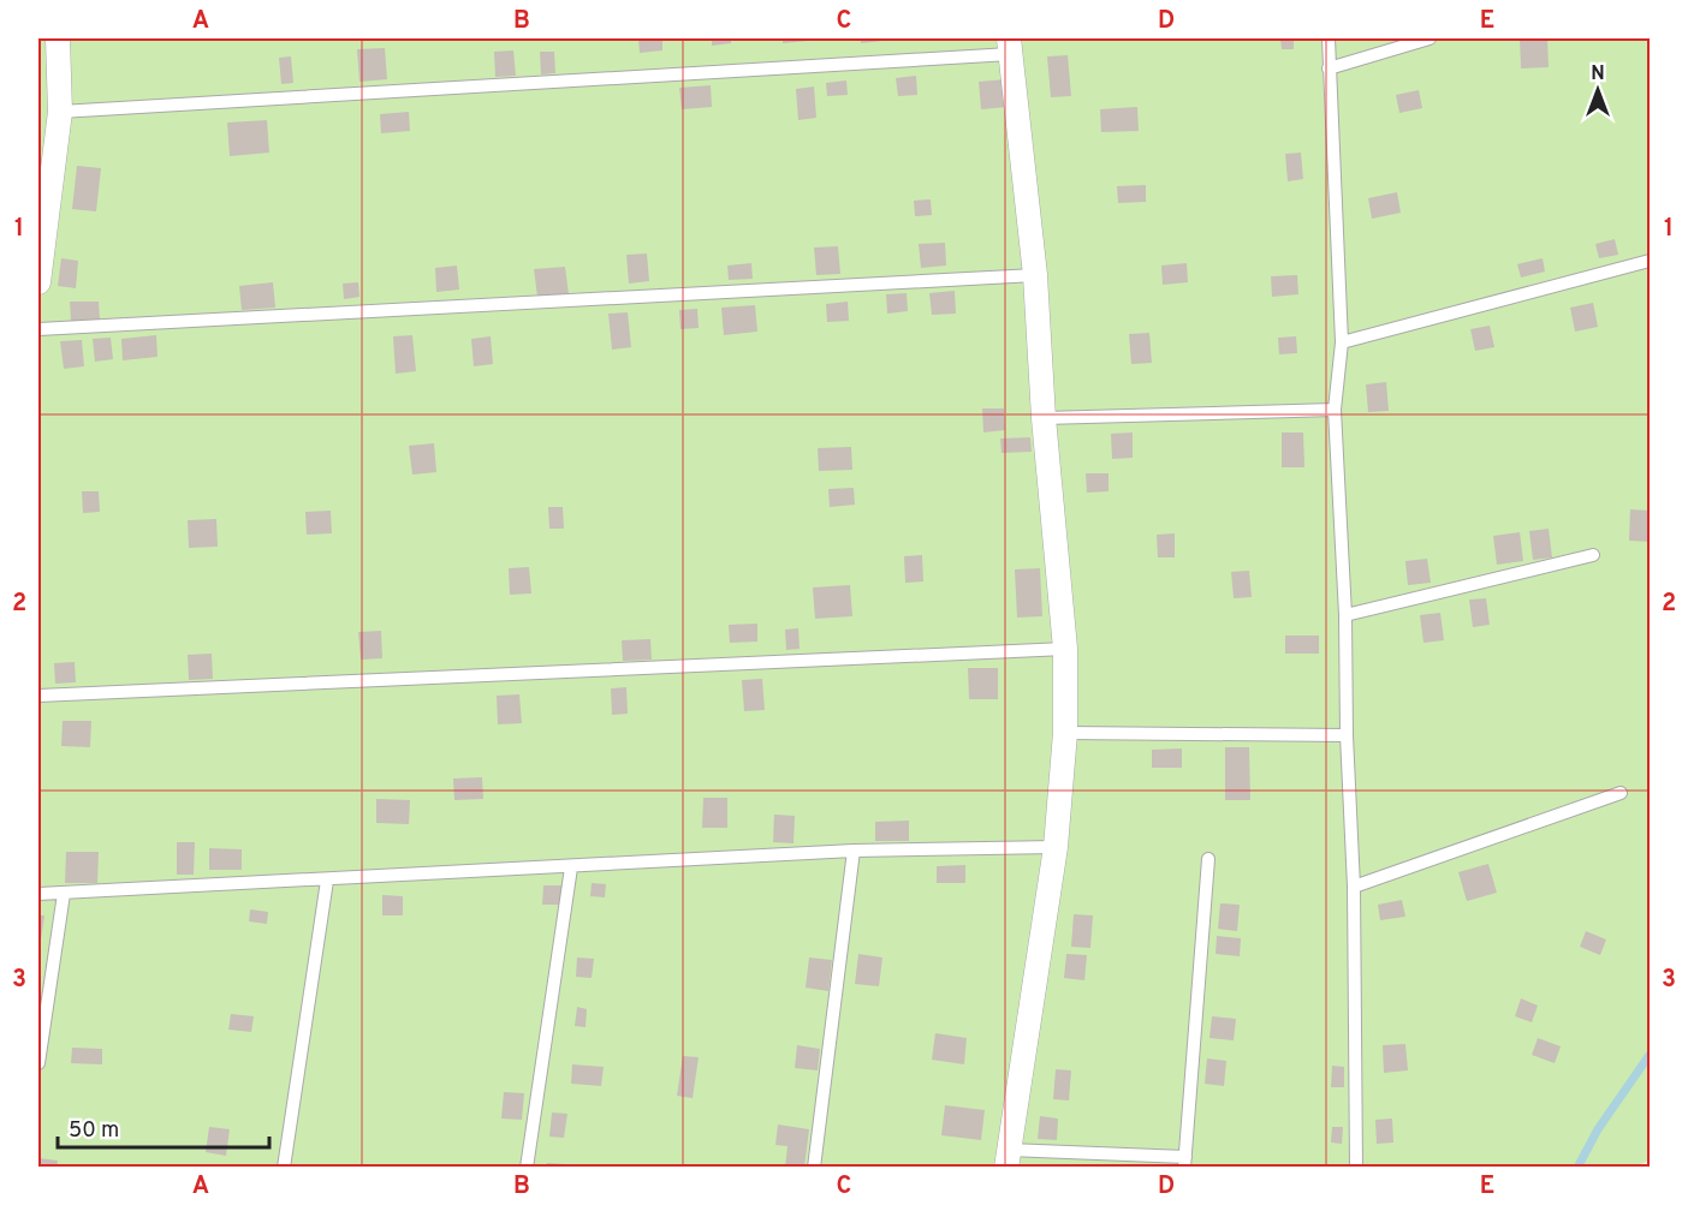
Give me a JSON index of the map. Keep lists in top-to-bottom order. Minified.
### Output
{"scale_bar":"50 m","north":"top","grid":{"columns":["A","B","C","D","E"],"rows":["1","2","3"]}}
